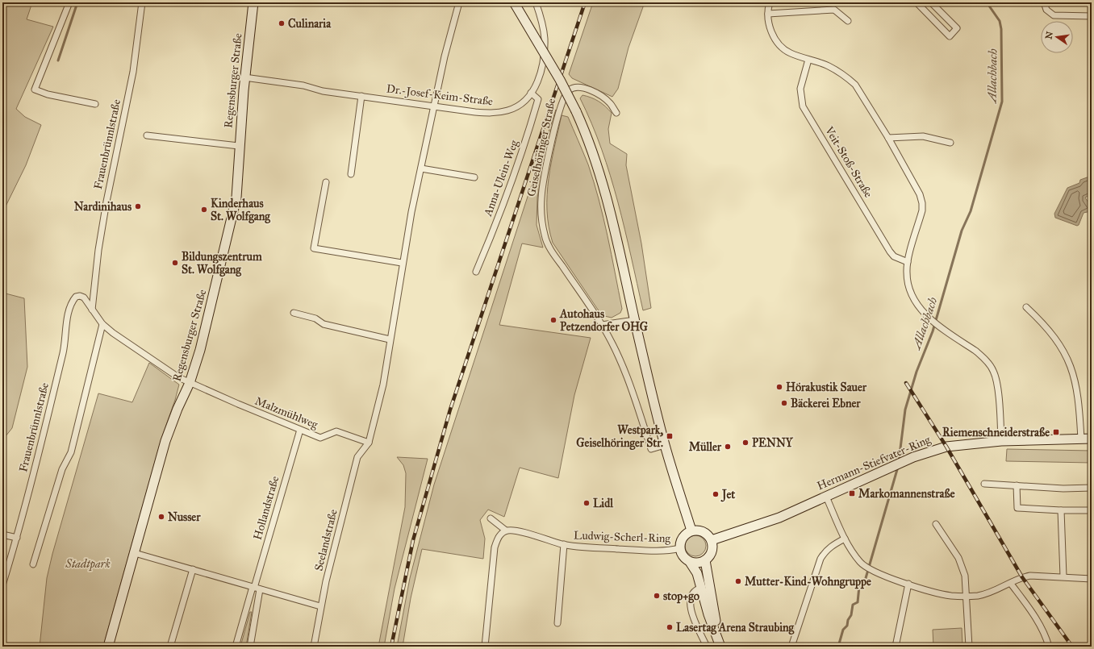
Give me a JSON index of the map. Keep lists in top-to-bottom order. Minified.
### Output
{"streets":{"street":["Regensburger Straße","Dr.-Josef-Keim-Straße","Frauenbrünnlstraße","Geiselhöringer Straße","Veit-Stoß-Straße","Anna-Ulein-Weg","Malzmühlweg","Hermann-Stiefvater-Ring","Hollandstraße","Ludwig-Scherl-Ring","Seelandstraße"]},"crossings":[["Regensburger Straße","Dr.-Josef-Keim-Straße"],["Regensburger Straße","Frauenbrünnlstraße"],["Regensburger Straße","Malzmühlweg"],["Dr.-Josef-Keim-Straße","Anna-Ulein-Weg"],["Frauenbrünnlstraße","Malzmühlweg"],["Geiselhöringer Straße","Hermann-Stiefvater-Ring"],["Geiselhöringer Straße","Ludwig-Scherl-Ring"],["Malzmühlweg","Hollandstraße"],["Malzmühlweg","Seelandstraße"],["Hermann-Stiefvater-Ring","Ludwig-Scherl-Ring"]],"water":["Allachbach"],"parks":["Stadtpark"],"places":{"other":["Culinaria","Nardinihaus","Kinderhaus St. Wolfgang","Bildungszentrum St. Wolfgang","Autohaus Petzendorfer OHG","Hörakustik Sauer","Bäckerei Ebner","PENNY","Müller","Jet","Lidl","Nusser","Mutter-Kind-Wohngruppe","stop+go","Lasertag Arena Straubing"],"transit":["Riemenschneiderstraße","Westpark, Geiselhöringer Str.","Markomannenstraße"]},"north":"left"}
